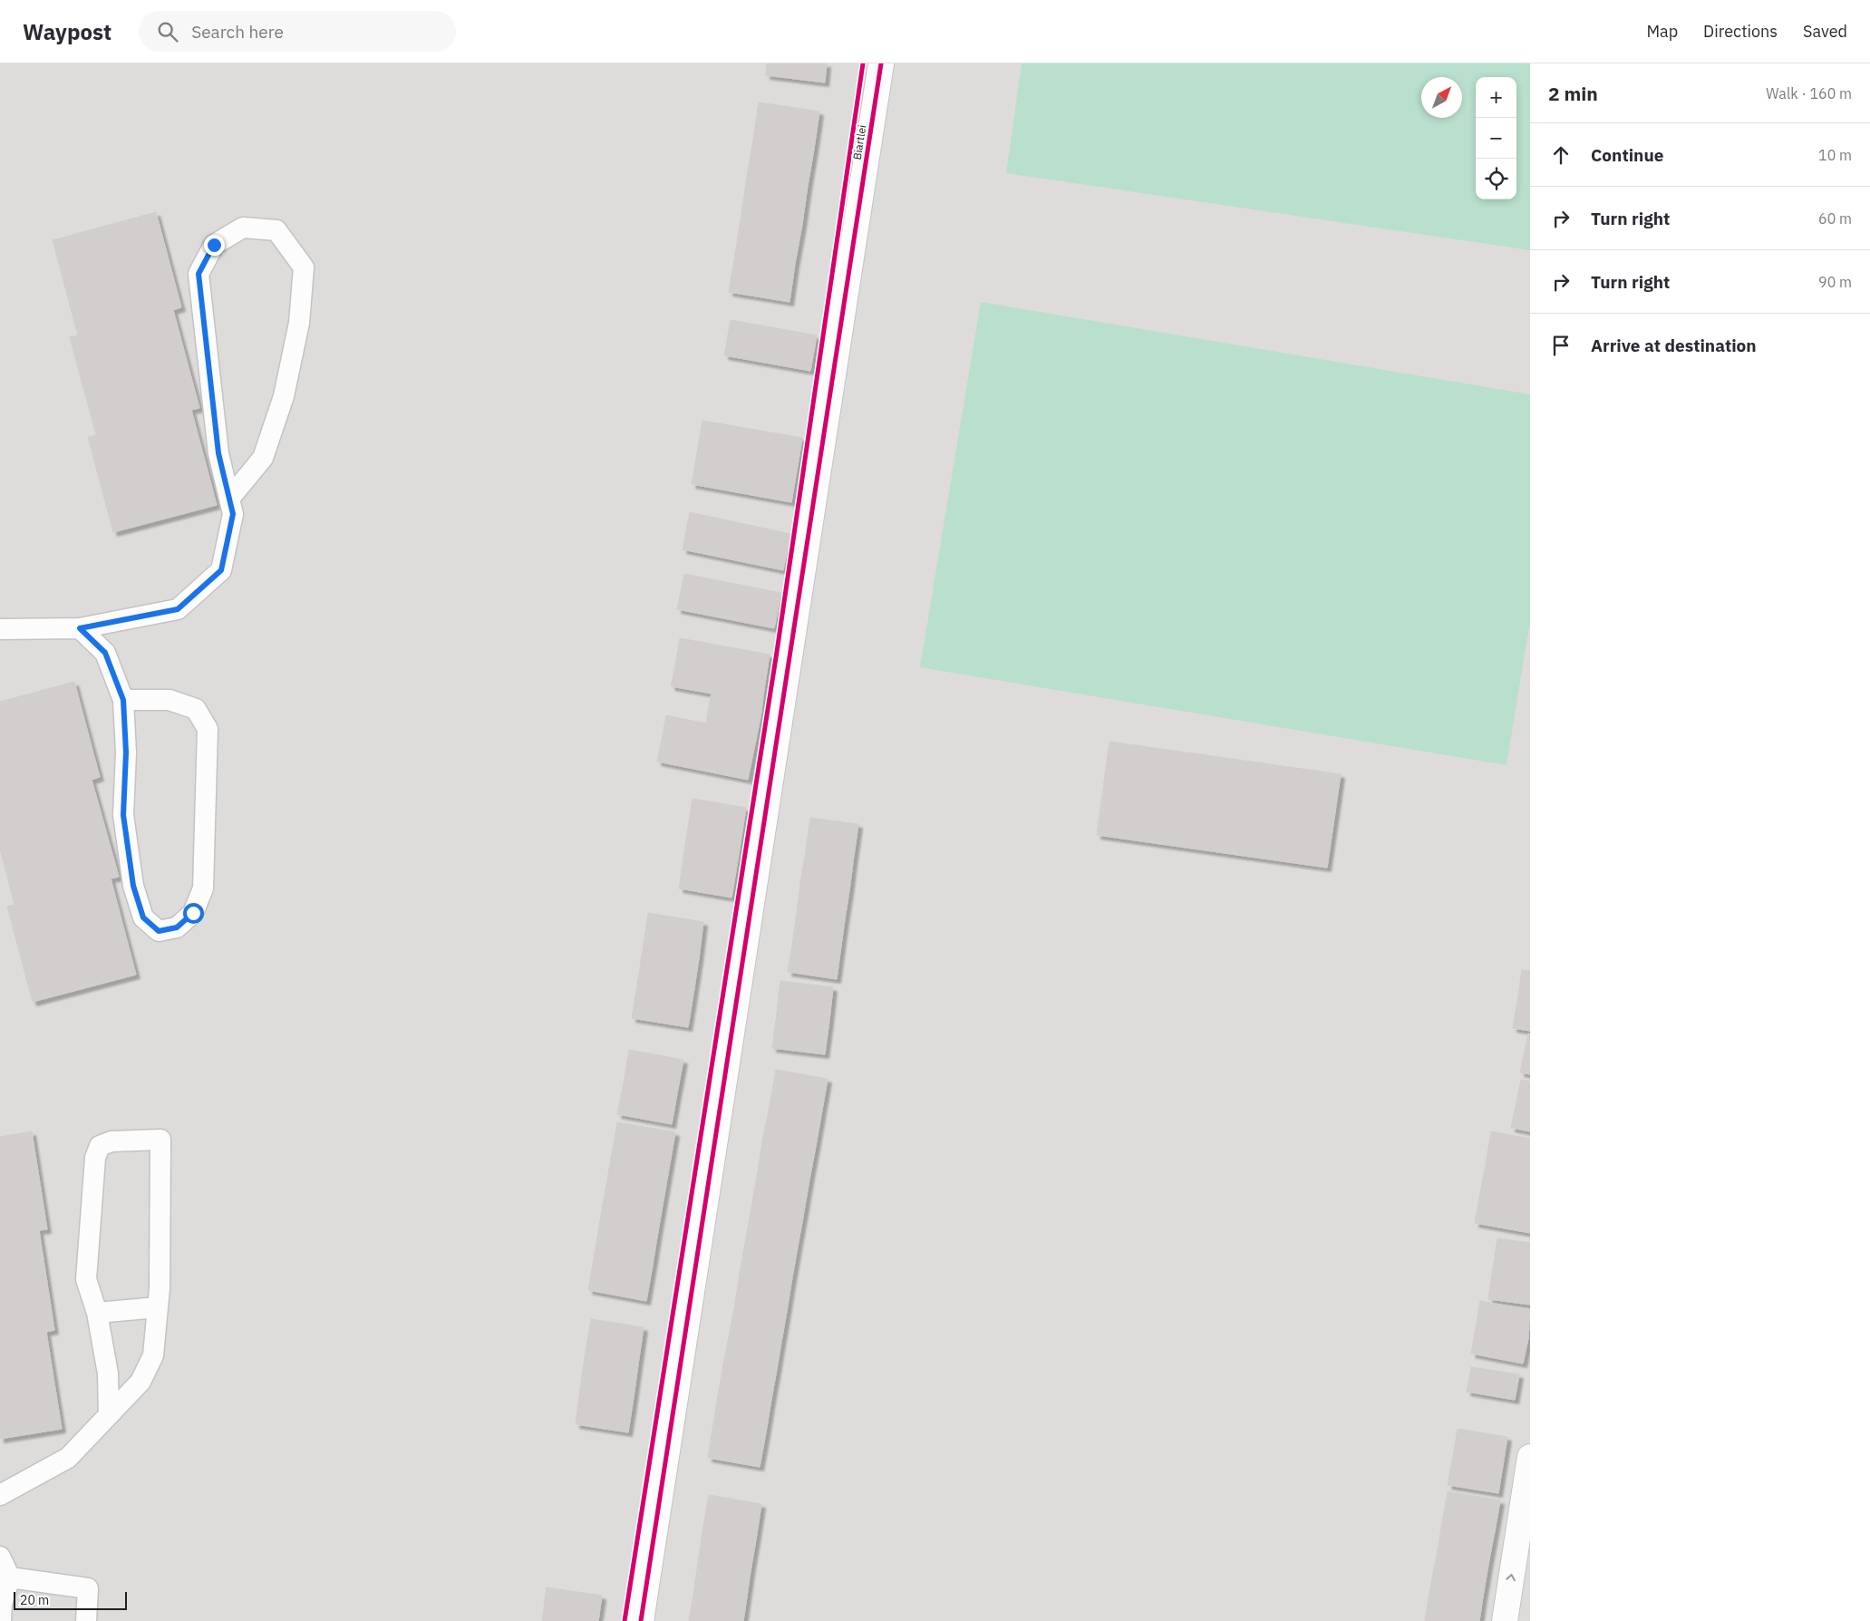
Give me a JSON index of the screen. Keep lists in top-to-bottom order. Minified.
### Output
{"streets":{"street":["Biartlei"]},"scale_bar":"20 m","north":"top right","page":{"header":"Waypost","search":"Search here","nav":["Map","Directions","Saved"],"heading":["2 min","Walk · 160 m"],"map_buttons":["+","−"],"list":[["Continue","10 m"],["Turn right","60 m"],["Turn right","90 m"],"Arrive at destination"],"scale":"20 m"}}
